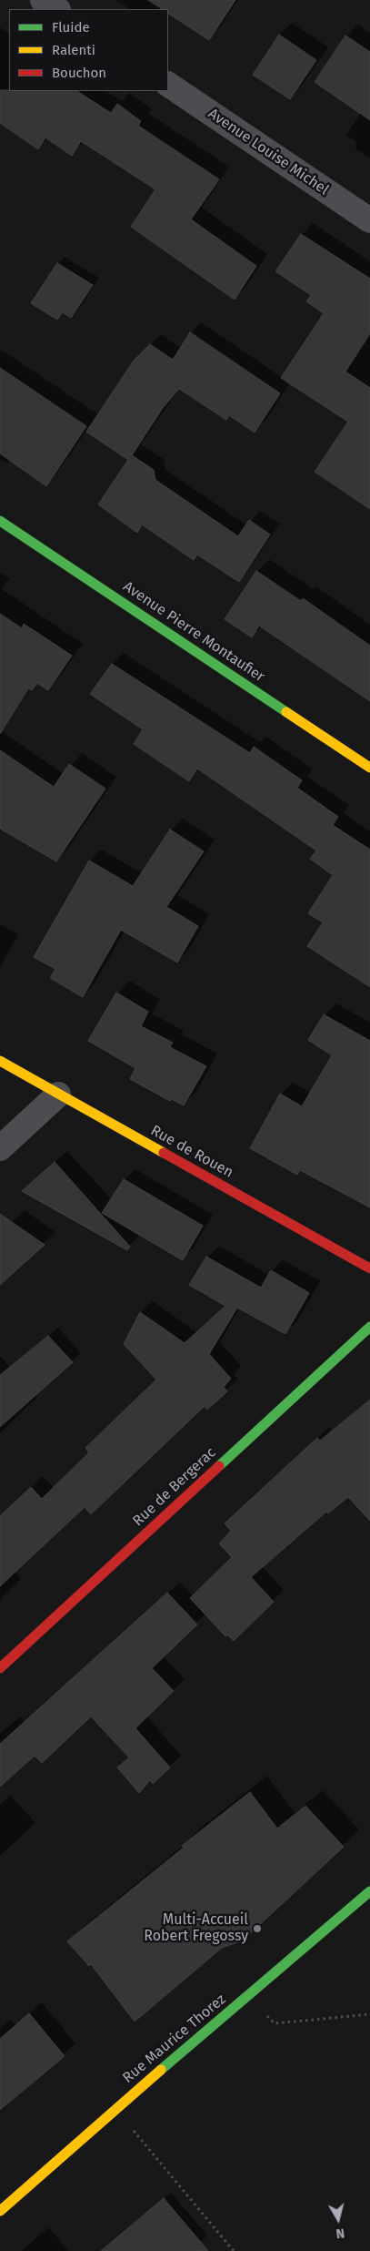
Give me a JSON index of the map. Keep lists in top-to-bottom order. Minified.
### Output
{"streets":{"street":["Avenue Louise Michel","Avenue Pierre Montaufier","Rue de Rouen","Rue de Bergerac","Rue Maurice Thorez"]},"places":["Multi-Accueil Robert Fregossy"],"legend":["Fluide","Ralenti","Bouchon"],"north":"bottom"}
